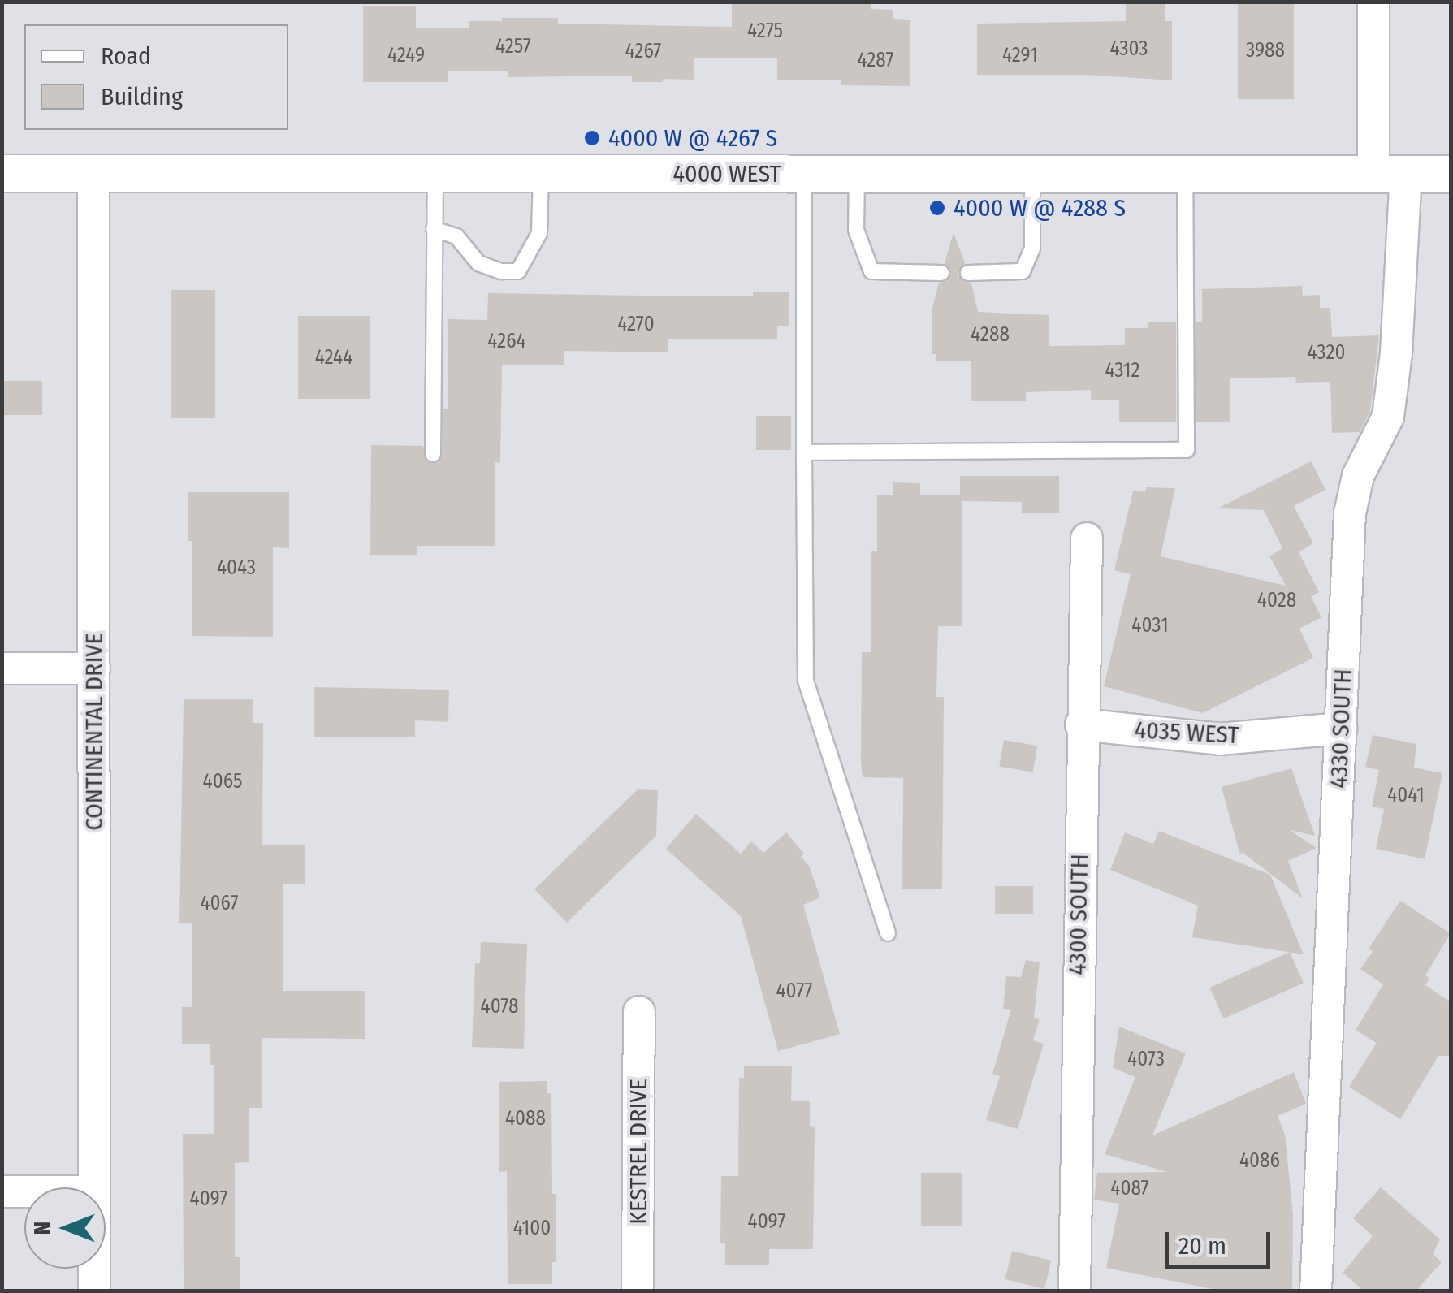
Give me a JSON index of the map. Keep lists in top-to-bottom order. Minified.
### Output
{"streets":{"street":["4000 WEST","4330 SOUTH","CONTINENTAL DRIVE","4035 WEST","4300 SOUTH","KESTREL DRIVE"]},"crossings":[["4000 WEST","4330 SOUTH"],["4000 WEST","CONTINENTAL DRIVE"],["4330 SOUTH","4035 WEST"],["4035 WEST","4300 SOUTH"]],"places":["4000 W @ 4267 S","4000 W @ 4288 S"],"house_numbers":["4275","4257","4303","3988","4267","4249","4291","4287","4270","4288","4264","4320","4244","4312","4043","4028","4031","4065","4041","4067","4077","4078","4073","4088","4086","4087","4097","4097","4100"],"legend":["Road","Building"],"scale_bar":"20 m","north":"left"}
